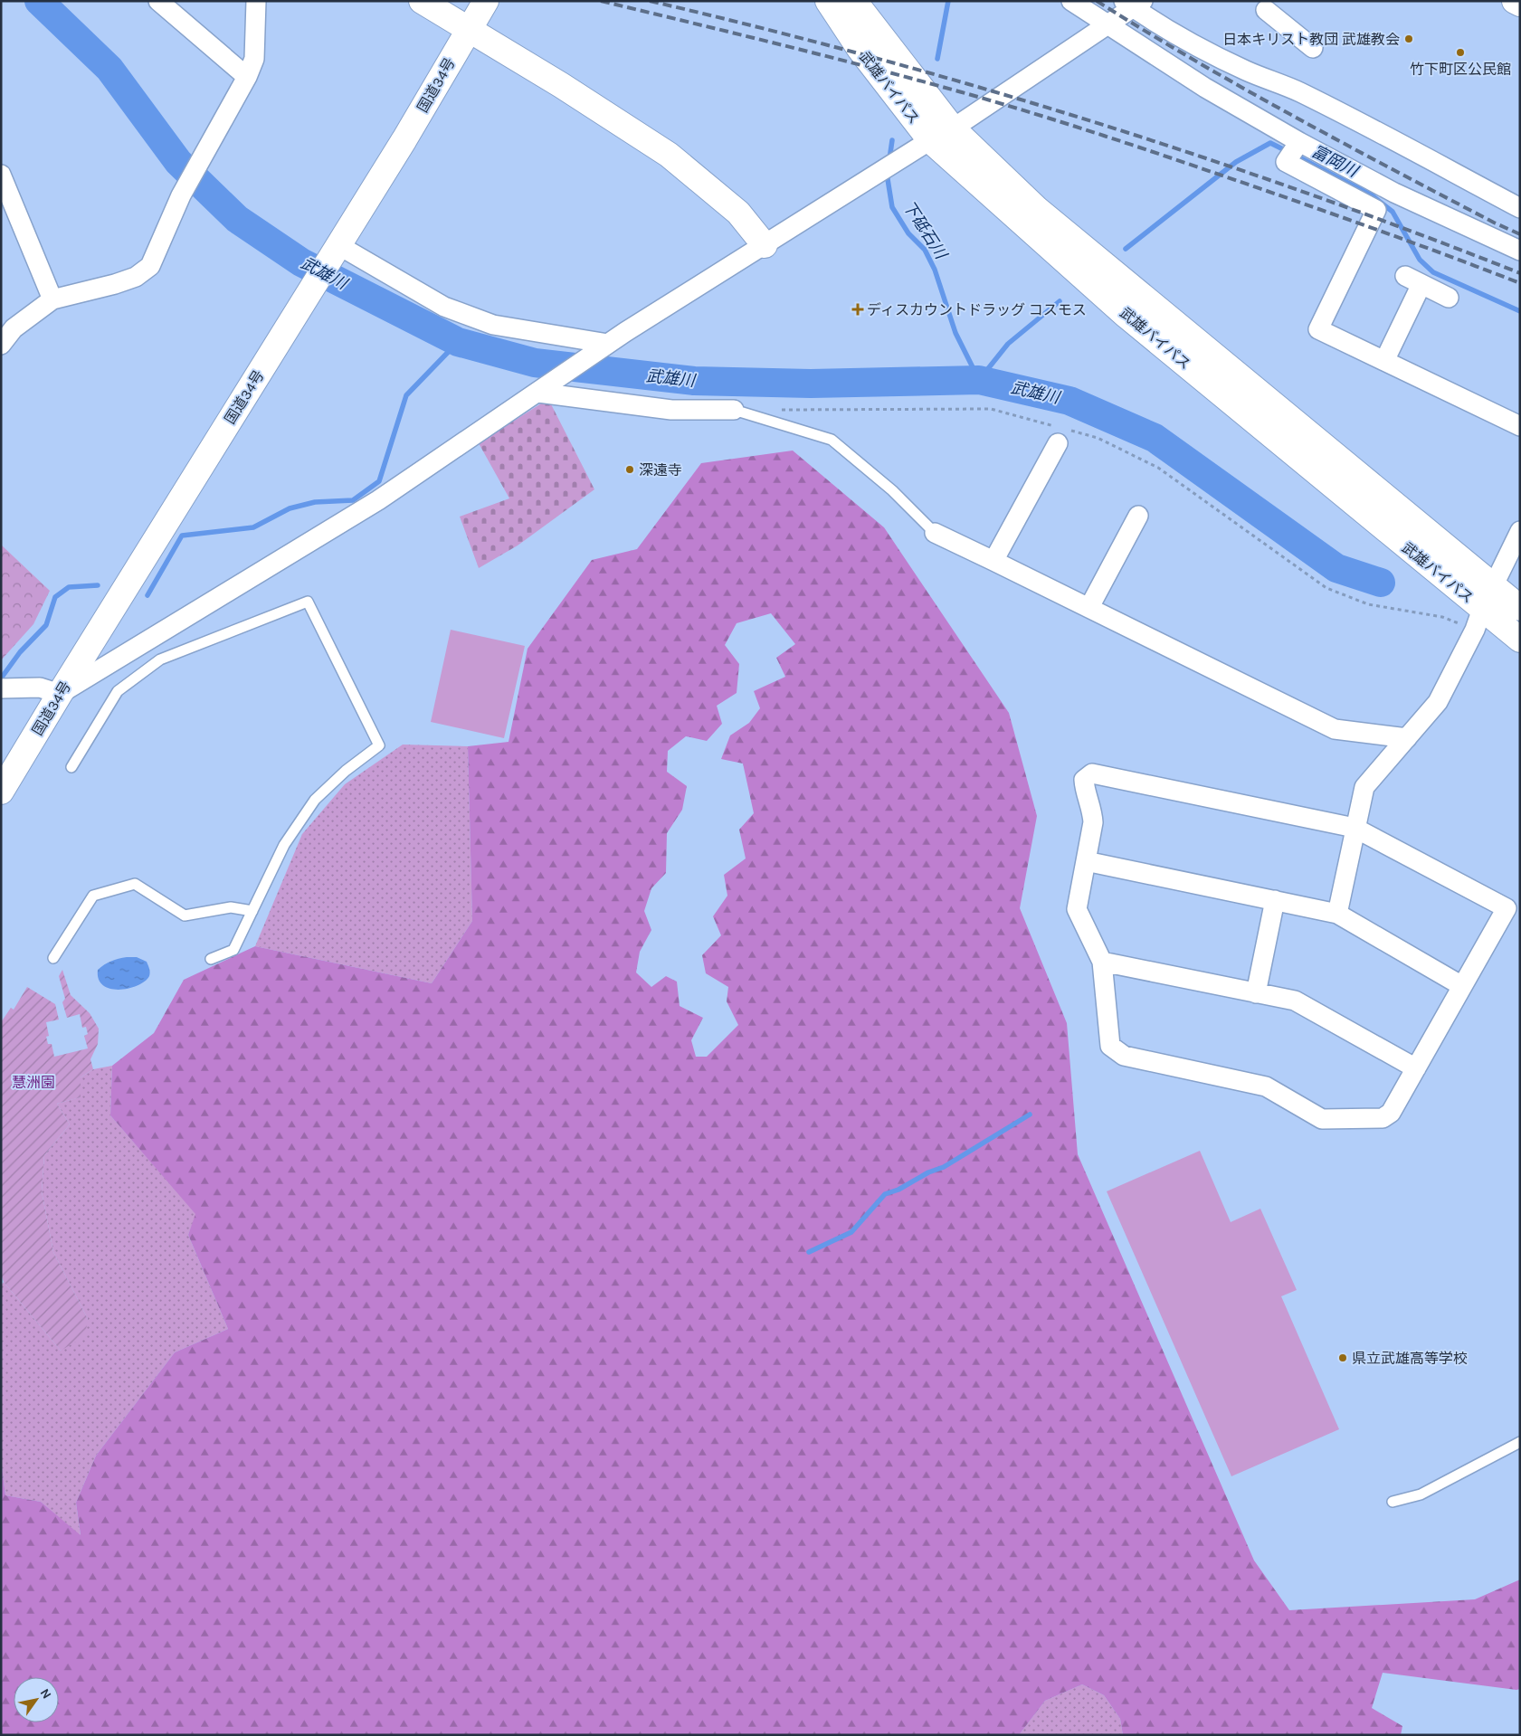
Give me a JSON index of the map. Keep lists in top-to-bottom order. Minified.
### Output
{"streets":{"main road":["国道34号","武雄バイパス"]},"water":["富岡川","下砥石川","武雄川"],"parks":["慧洲園"],"places":{"other":["日本キリスト教団 武雄教会","竹下町区公民館","深遠寺","県立武雄高等学校"],"health":["ディスカウントドラッグ コスモス"]},"north":"top right"}
